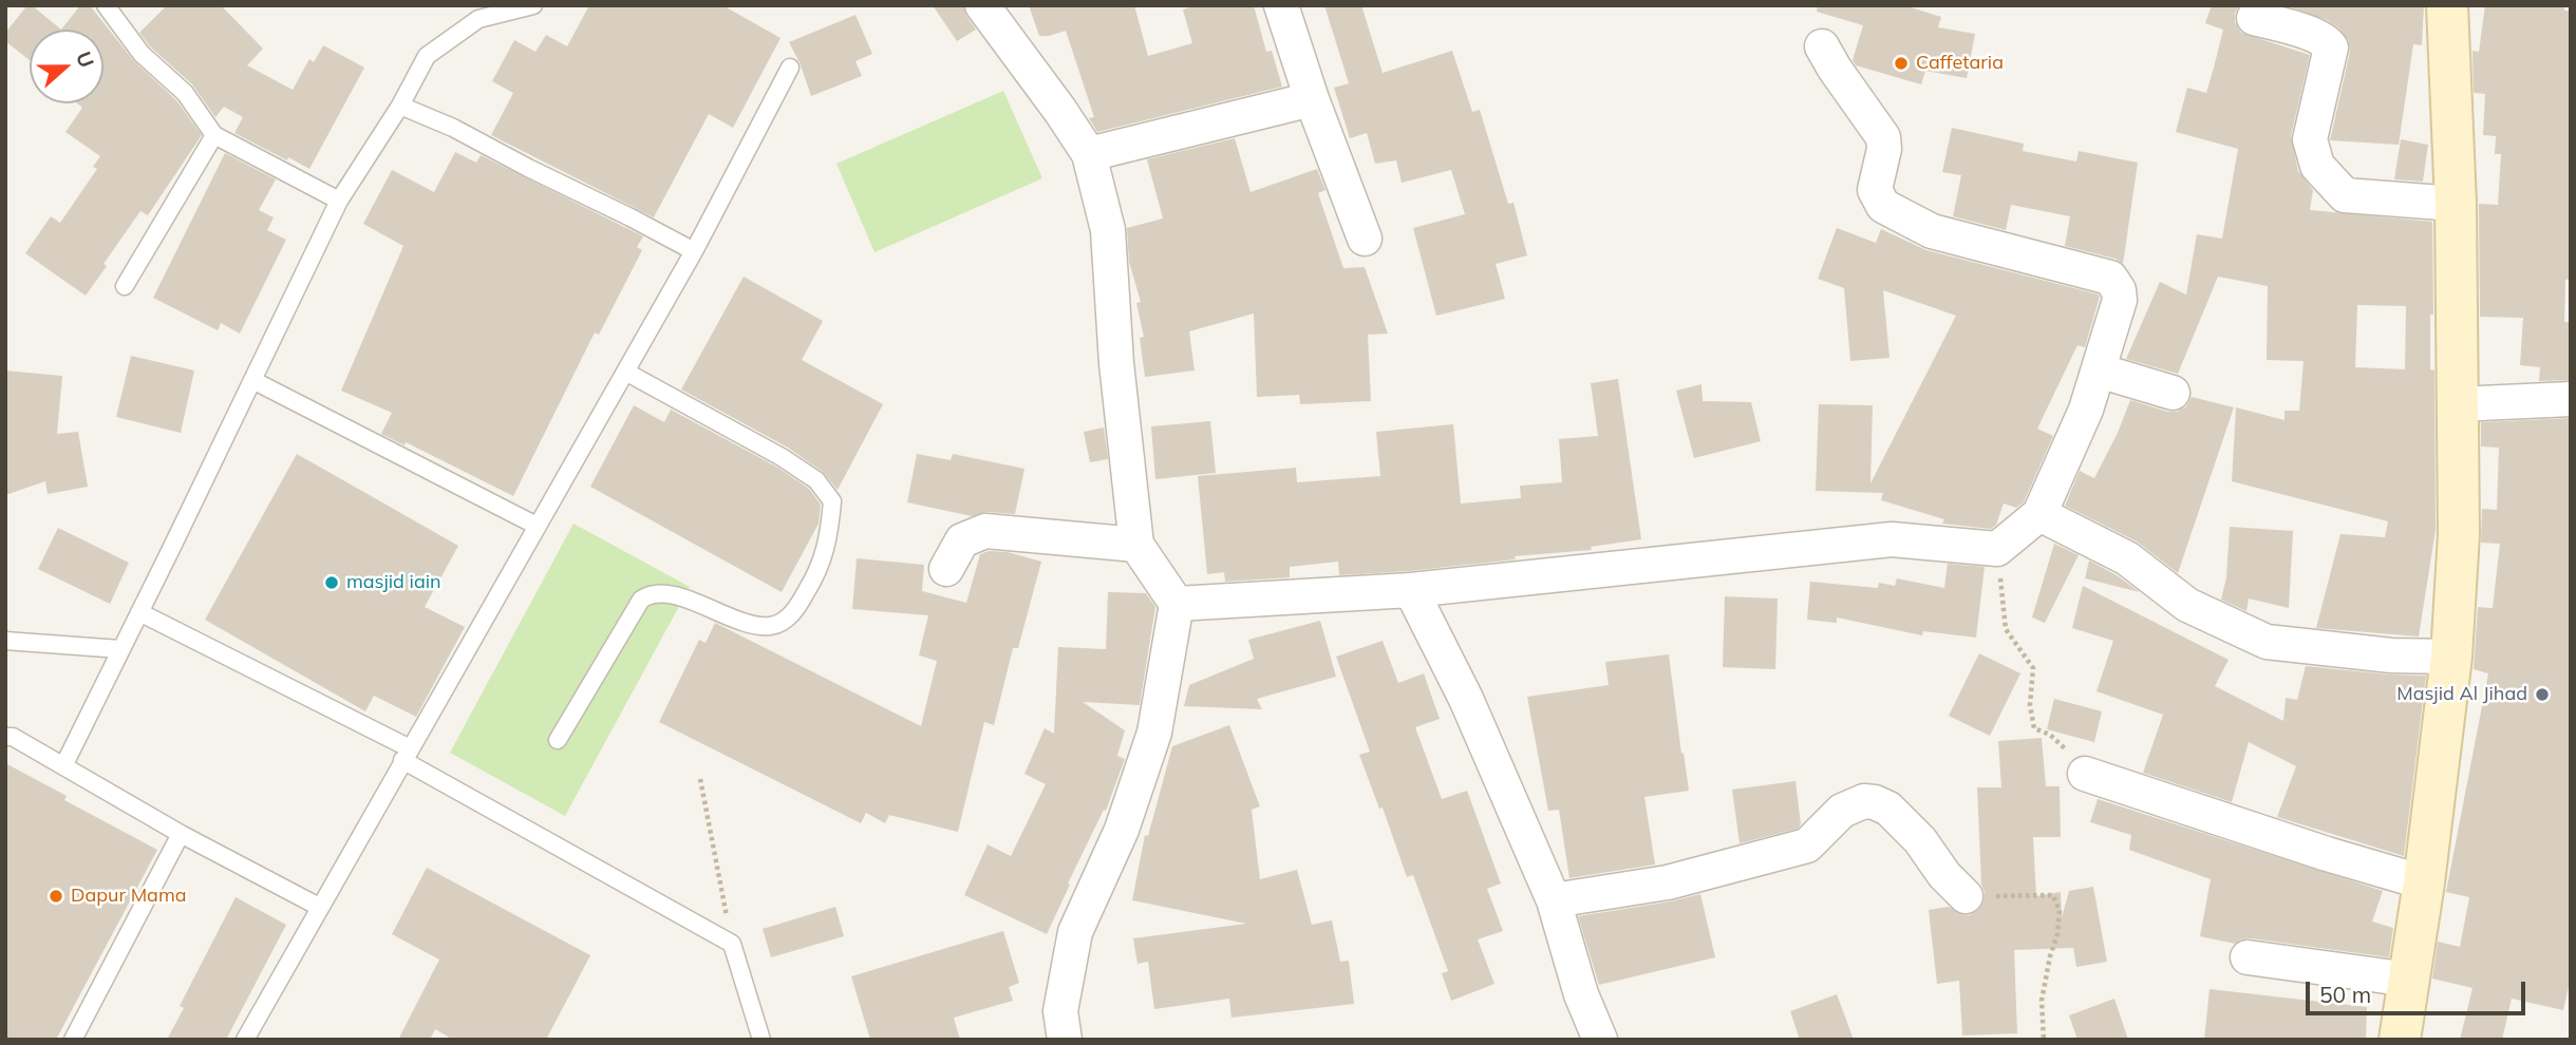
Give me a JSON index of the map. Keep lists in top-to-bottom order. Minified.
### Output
{"places":["Caffetaria","masjid iain","Masjid Al Jihad","Dapur Mama"],"scale_bar":"50 m","north":"right"}
